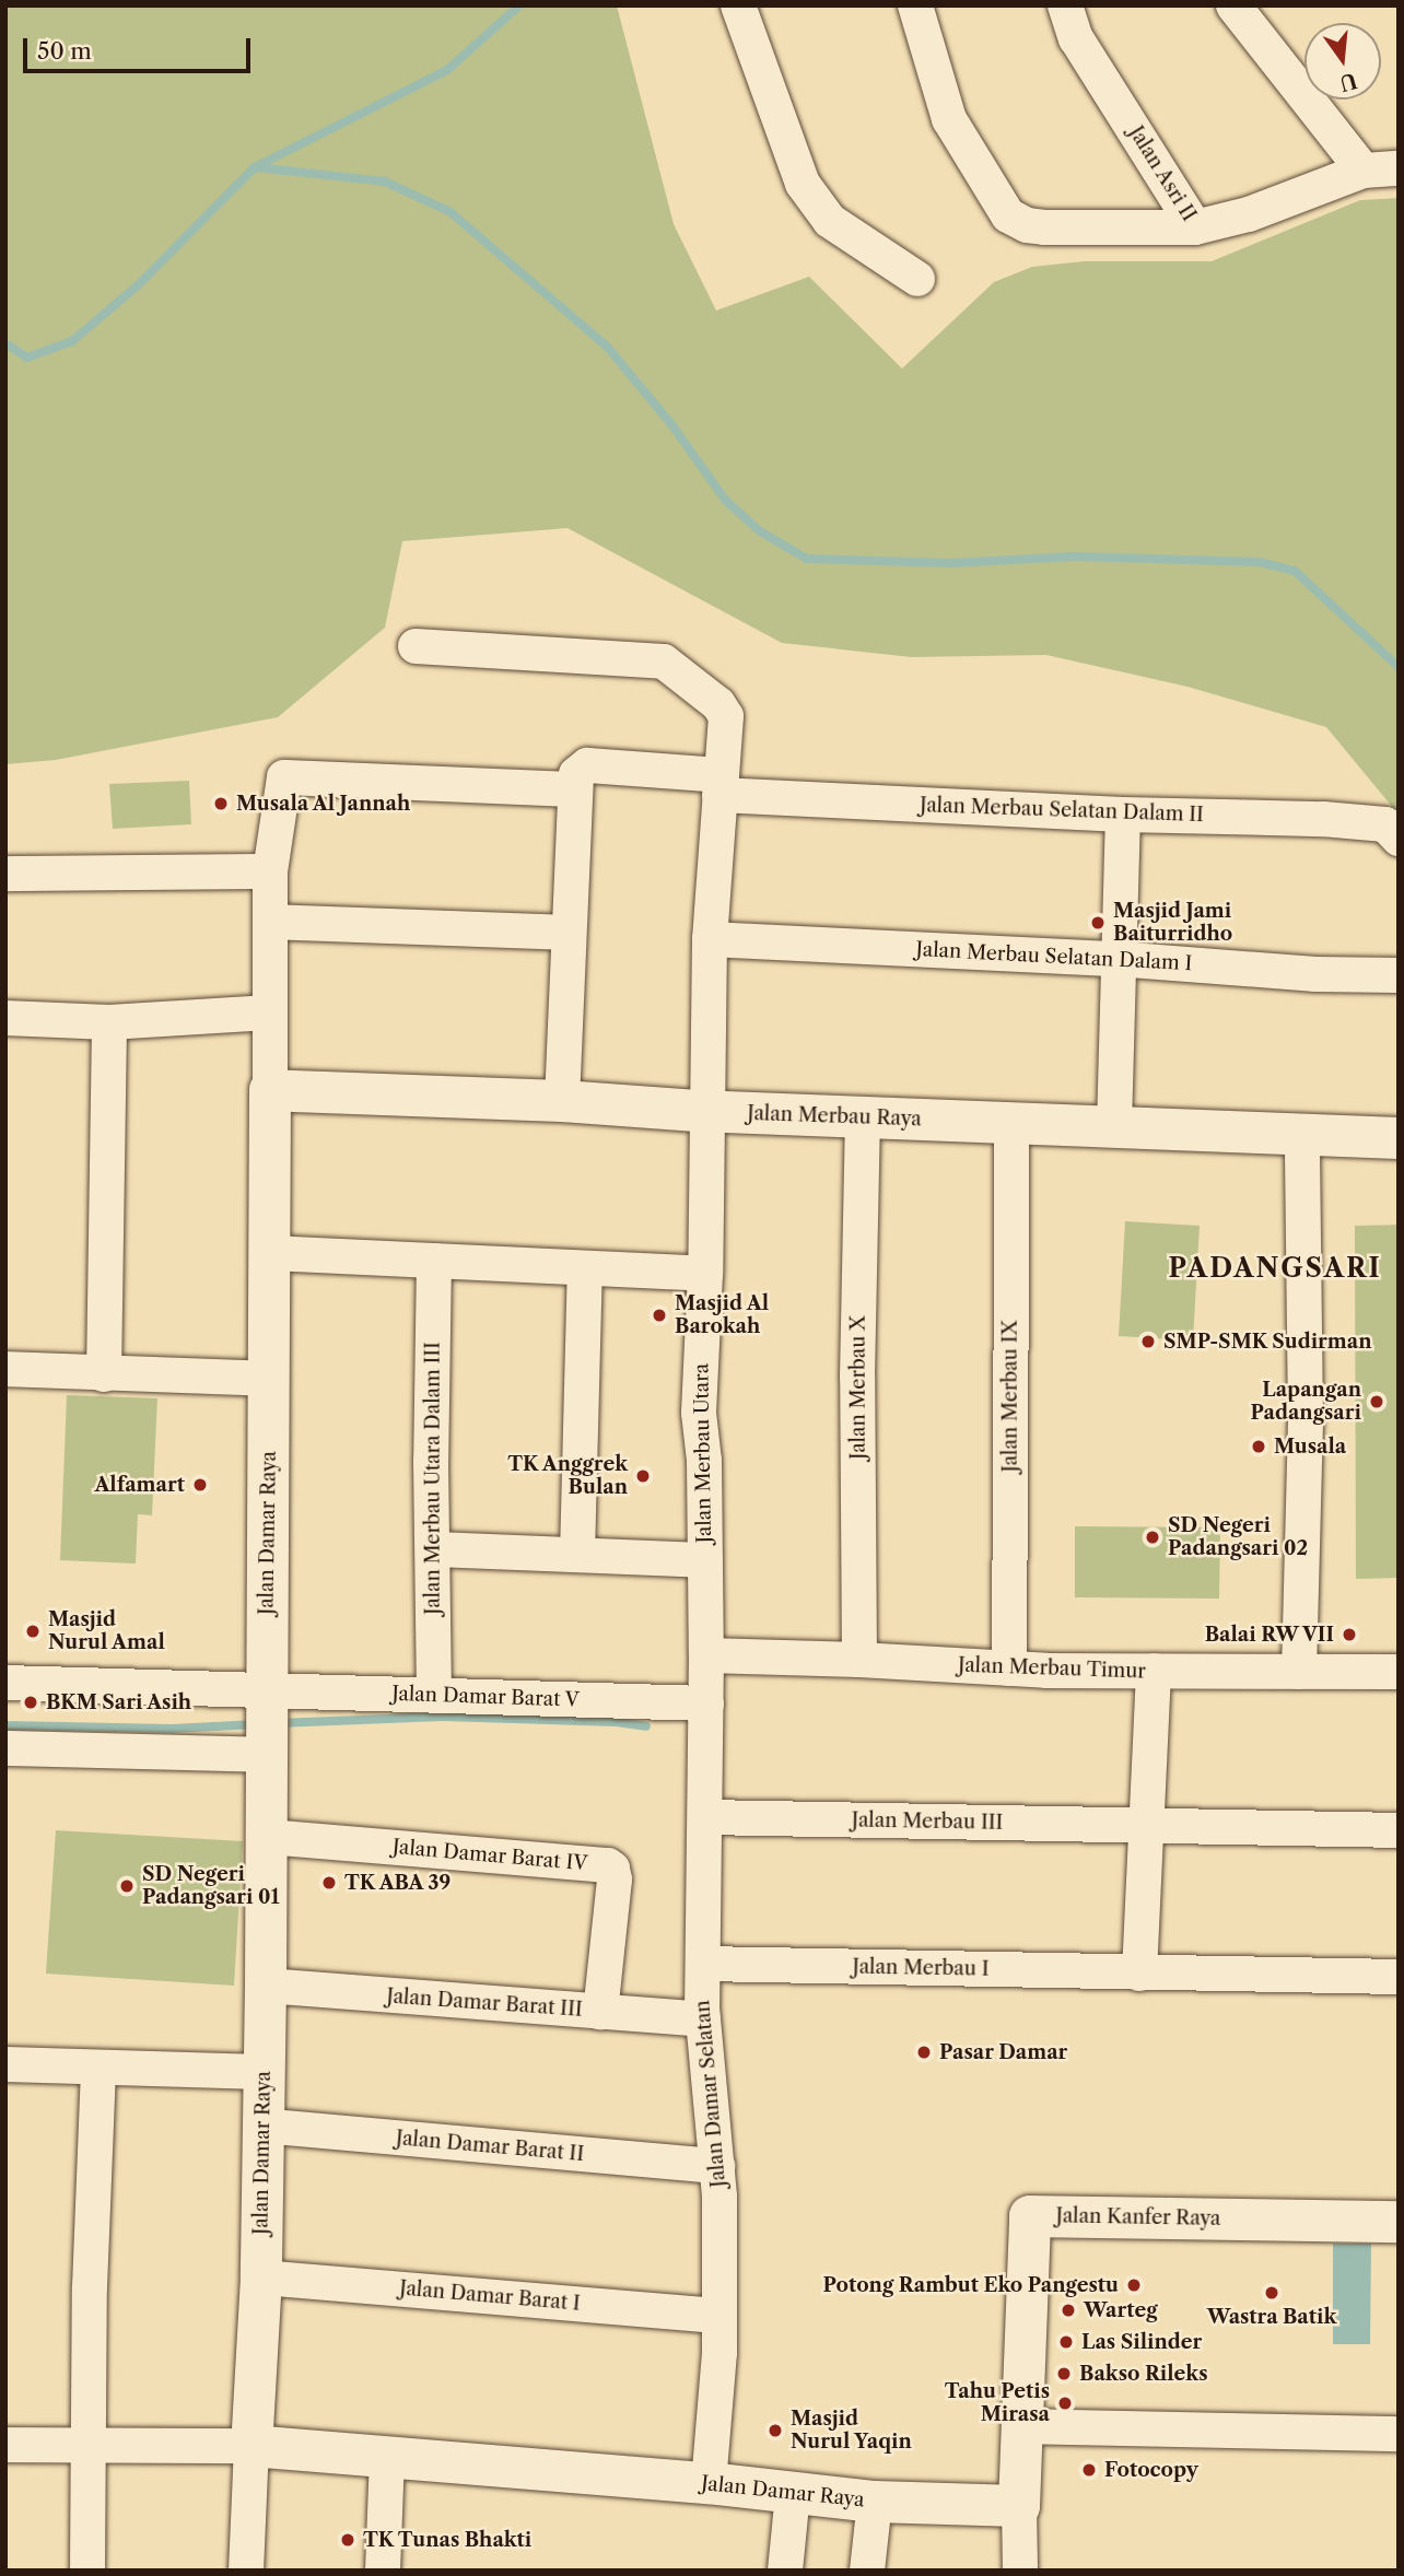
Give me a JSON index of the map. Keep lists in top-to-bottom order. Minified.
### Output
{"streets":{"street":["Jalan Asri II","Jalan Merbau Selatan Dalam II","Jalan Merbau Selatan Dalam I","Jalan Merbau Raya","Jalan Merbau X","Jalan Merbau IX","Jalan Merbau Utara","Jalan Merbau Utara Dalam III","Jalan Damar Raya","Jalan Merbau Timur","Jalan Damar Barat V","Jalan Merbau III","Jalan Damar Barat IV","Jalan Merbau I","Jalan Damar Barat III","Jalan Damar Selatan","Jalan Damar Barat II","Jalan Kanfer Raya","Jalan Damar Barat I"]},"crossings":[["Jalan Merbau Selatan Dalam II","Jalan Merbau Utara"],["Jalan Merbau Selatan Dalam I","Jalan Merbau Utara"],["Jalan Merbau Raya","Jalan Merbau X"],["Jalan Merbau Raya","Jalan Merbau IX"],["Jalan Merbau Raya","Jalan Merbau Utara"],["Jalan Merbau Raya","Jalan Damar Raya"],["Jalan Merbau X","Jalan Merbau Timur"],["Jalan Merbau IX","Jalan Merbau Timur"],["Jalan Merbau Utara","Jalan Merbau Timur"],["Jalan Merbau Utara","Jalan Damar Barat V"],["Jalan Merbau Utara","Jalan Damar Selatan"],["Jalan Merbau Utara Dalam III","Jalan Damar Barat V"],["Jalan Damar Raya","Jalan Damar Barat V"],["Jalan Damar Raya","Jalan Damar Barat IV"],["Jalan Damar Raya","Jalan Damar Barat III"],["Jalan Damar Raya","Jalan Damar Selatan"],["Jalan Damar Raya","Jalan Damar Barat II"],["Jalan Damar Raya","Jalan Kanfer Raya"],["Jalan Damar Raya","Jalan Damar Barat I"],["Jalan Damar Barat V","Jalan Damar Selatan"],["Jalan Merbau III","Jalan Damar Selatan"],["Jalan Damar Barat IV","Jalan Damar Barat III"],["Jalan Merbau I","Jalan Damar Selatan"],["Jalan Damar Barat III","Jalan Damar Selatan"],["Jalan Damar Selatan","Jalan Damar Barat II"],["Jalan Damar Selatan","Jalan Damar Barat I"]],"districts":["PADANGSARI"],"places":["Musala Al Jannah","Masjid Jami Baiturridho","Masjid Al Barokah","SMP-SMK Sudirman","Lapangan Padangsari","Musala","TK Anggrek Bulan","Alfamart","SD Negeri Padangsari 02","Masjid Nurul Amal","Balai RW VII","BKM Sari Asih","TK ABA 39","SD Negeri Padangsari 01","Pasar Damar","Potong Rambut Eko Pangestu","Wastra Batik","Warteg","Las Silinder","Bakso Rileks","Tahu Petis Mirasa","Masjid Nurul Yaqin","Fotocopy","TK Tunas Bhakti"],"scale_bar":"50 m","north":"bottom"}
